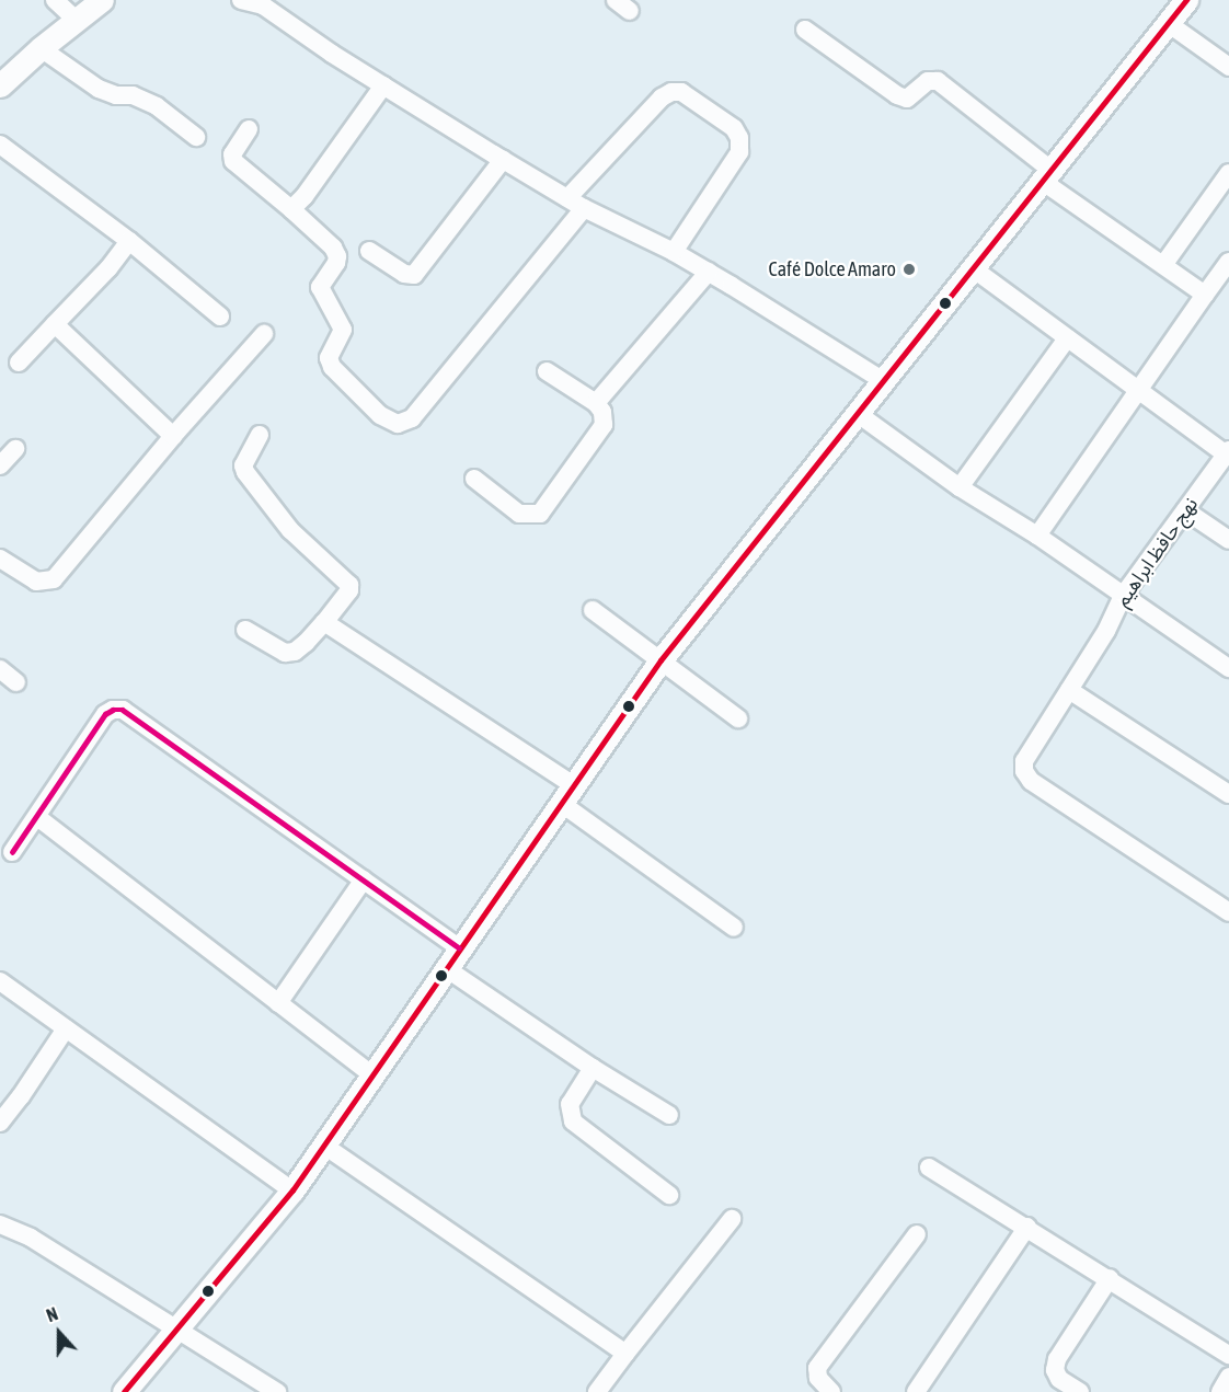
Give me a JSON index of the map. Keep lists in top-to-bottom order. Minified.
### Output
{"streets":{"street":["نهج حافظ ابراهيم"]},"places":["Café Dolce Amaro"],"north":"top"}
